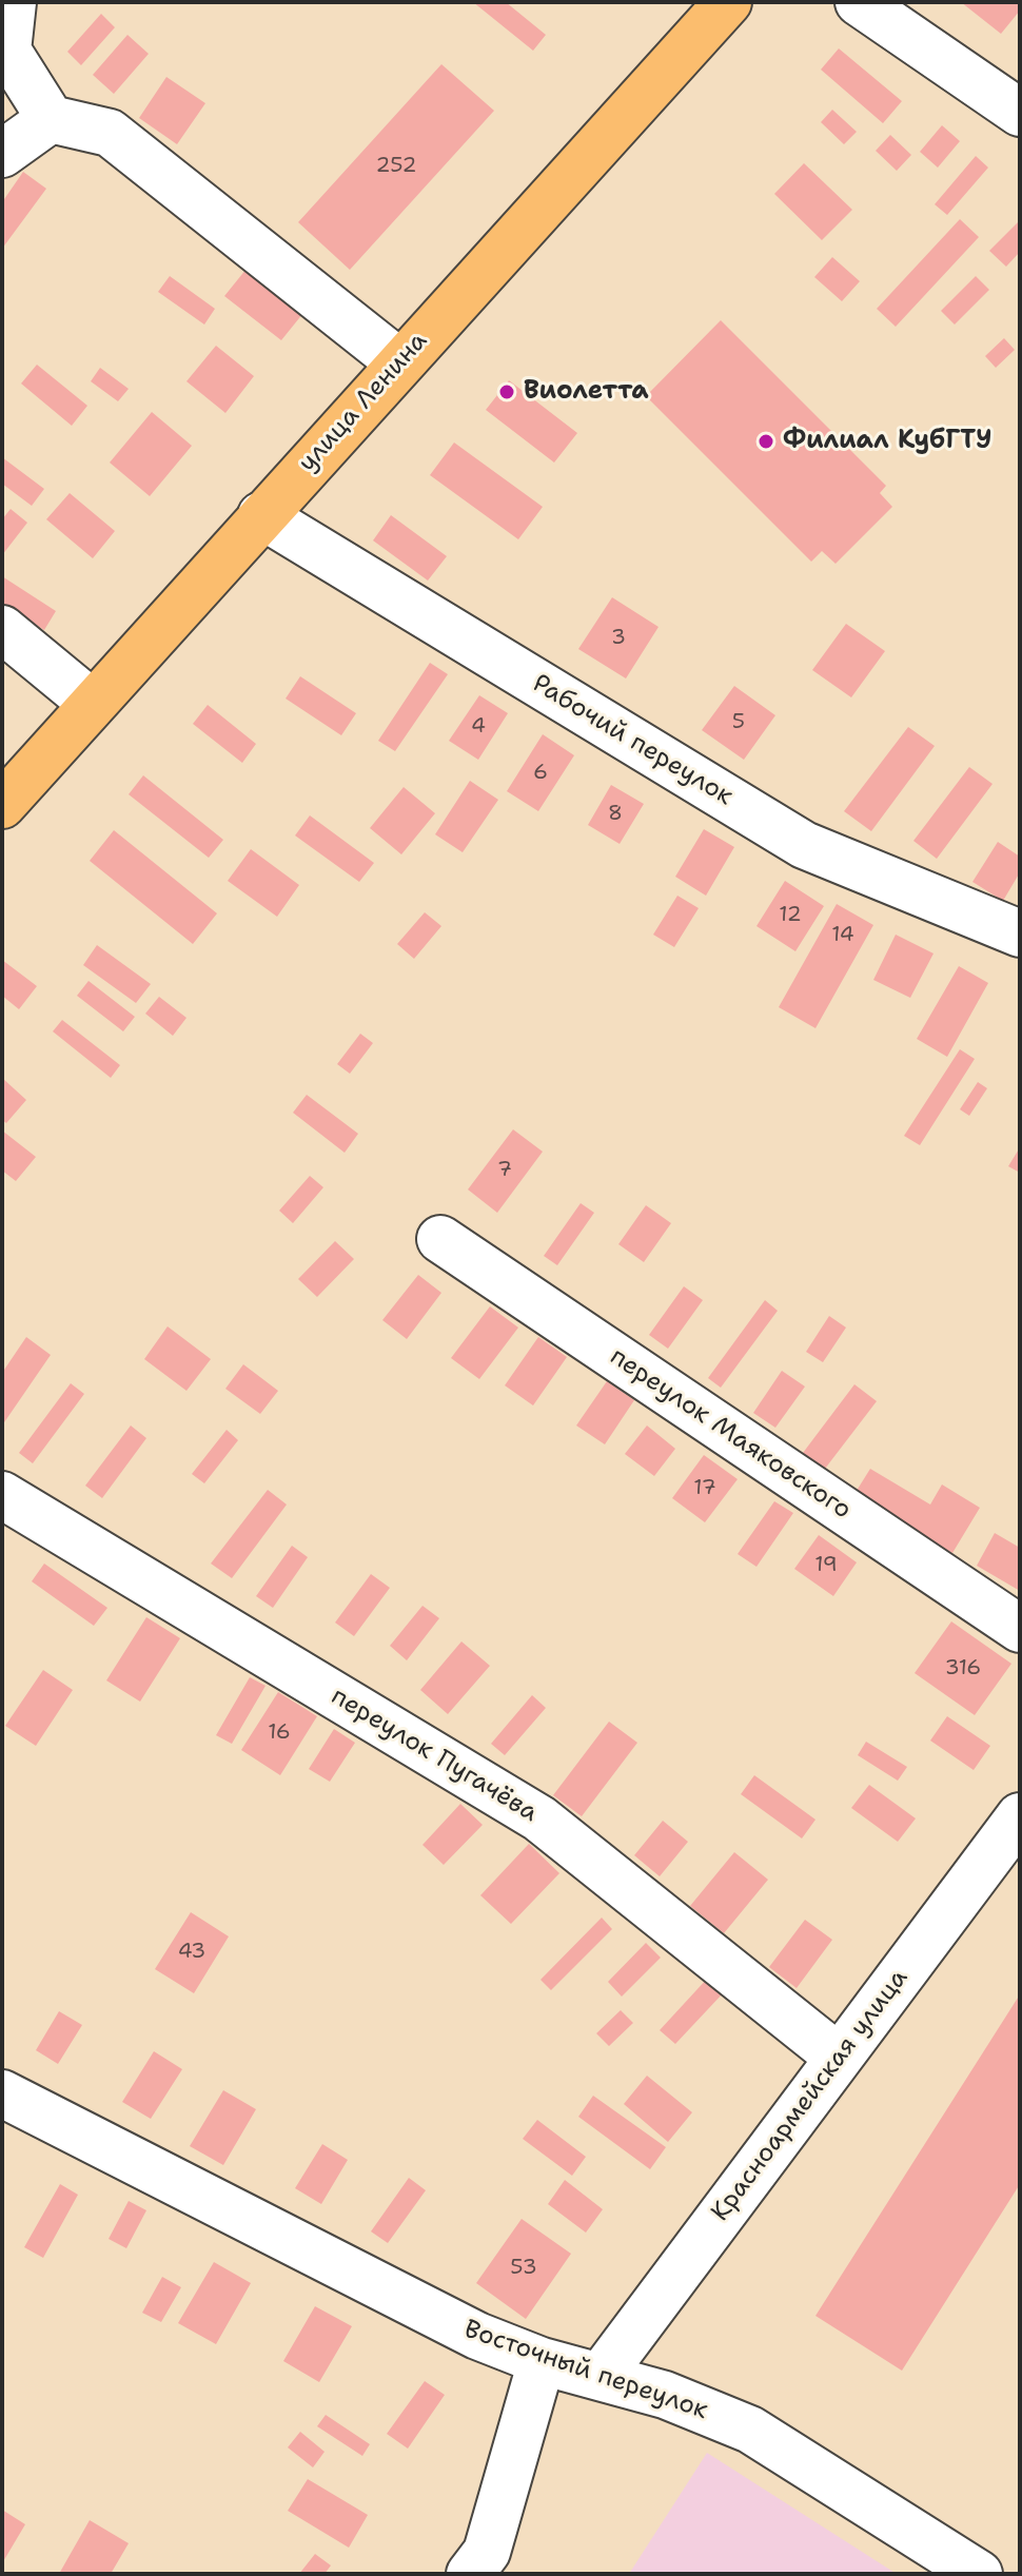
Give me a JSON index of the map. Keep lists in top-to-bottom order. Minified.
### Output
{"streets":{"main road":["улица Ленина"],"street":["Рабочий переулок","переулок Маяковского","переулок Пугачёва","Красноармейская улица","Восточный переулок"]},"crossings":[["улица Ленина","Рабочий переулок"],["переулок Пугачёва","Красноармейская улица"],["Красноармейская улица","Восточный переулок"]],"places":["Виолетта","Филиал КубГТУ"],"house_numbers":["252","3","5","4","6","8","12","14","7","17","19","316","16","43","53"]}
